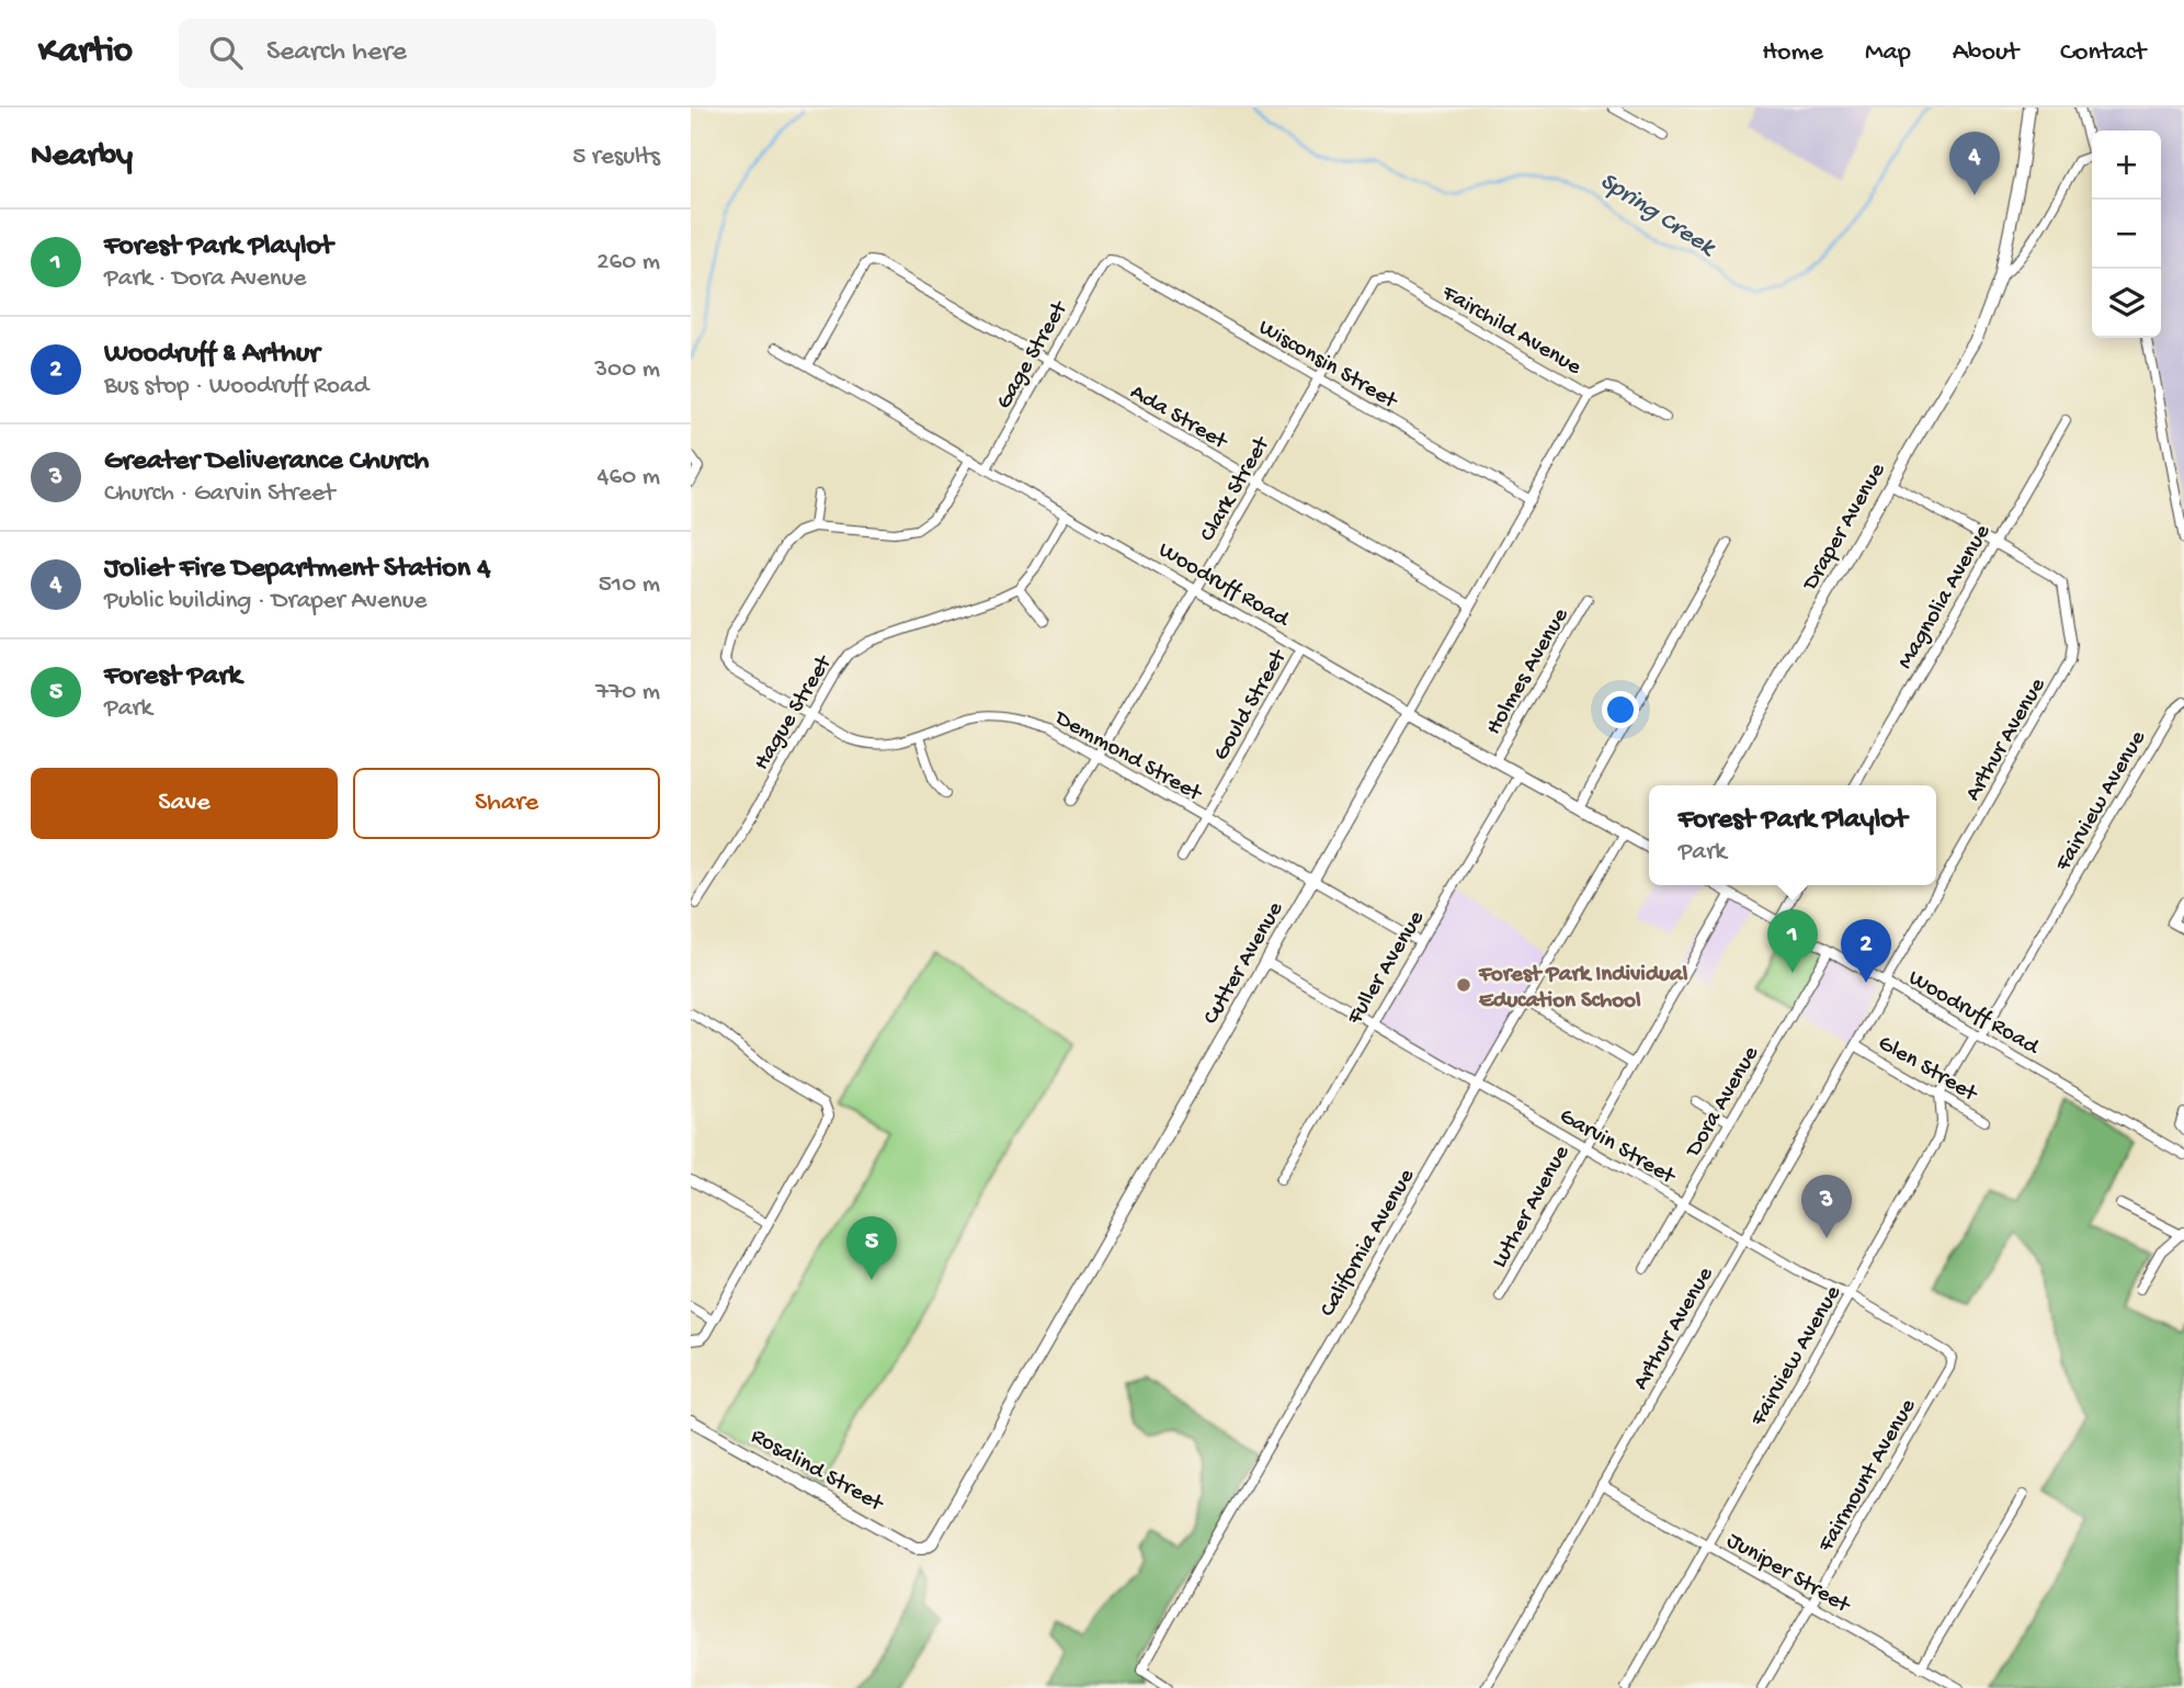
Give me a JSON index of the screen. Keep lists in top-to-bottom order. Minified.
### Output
{"streets":{"street":["Fairchild Avenue","Gage Street","Wisconsin Street","Ada Street","Clark Street","Draper Avenue","Woodruff Road","Magnolia Avenue","Holmes Avenue","Gould Street","Hague Street","Arthur Avenue","Demmond Street","Fairview Avenue","Cutter Avenue","Fuller Avenue","Glen Street","Dora Avenue","Garvin Street","Luther Avenue","California Avenue","Rosalind Street","Fairmount Avenue","Juniper Street"]},"crossings":[["Fairchild Avenue","Clark Street"],["Fairchild Avenue","Cutter Avenue"],["Gage Street","Wisconsin Street"],["Gage Street","Ada Street"],["Gage Street","Woodruff Road"],["Wisconsin Street","Clark Street"],["Wisconsin Street","Cutter Avenue"],["Ada Street","Clark Street"],["Ada Street","Woodruff Road"],["Ada Street","Cutter Avenue"],["Clark Street","Woodruff Road"],["Clark Street","Demmond Street"],["Woodruff Road","Holmes Avenue"],["Woodruff Road","Gould Street"],["Woodruff Road","Arthur Avenue"],["Woodruff Road","Fairview Avenue"],["Woodruff Road","Cutter Avenue"],["Woodruff Road","Fuller Avenue"],["Woodruff Road","Dora Avenue"],["Woodruff Road","Luther Avenue"],["Woodruff Road","California Avenue"],["Magnolia Avenue","Arthur Avenue"],["Gould Street","Demmond Street"],["Hague Street","Demmond Street"],["Arthur Avenue","Glen Street"],["Arthur Avenue","Garvin Street"],["Arthur Avenue","Juniper Street"],["Demmond Street","Cutter Avenue"],["Demmond Street","Fuller Avenue"],["Fairview Avenue","Glen Street"],["Fairview Avenue","Garvin Street"],["Fairview Avenue","Juniper Street"],["Cutter Avenue","Garvin Street"],["Cutter Avenue","Rosalind Street"],["Fuller Avenue","Garvin Street"],["Dora Avenue","Garvin Street"],["Garvin Street","Luther Avenue"],["Garvin Street","California Avenue"],["Garvin Street","Fairmount Avenue"],["Fairmount Avenue","Juniper Street"]],"water":["Spring Creek"],"places":["Forest Park Individual Education School"],"page":{"header":"Kartio","search":"Search here","nav":["Home","Map","About","Contact"],"heading":["Nearby","5 results"],"map_buttons":["+","−"],"pins":["4","1","2","3","5"],"list":[{"mark":"1","name":"Forest Park Playlot","note":"Park · Dora Avenue","value":"260 m"},{"mark":"2","name":"Woodruff & Arthur","note":"Bus stop · Woodruff Road","value":"300 m"},{"mark":"3","name":"Greater Deliverance Church","note":"Church · Garvin Street","value":"460 m"},{"mark":"4","name":"Joliet Fire Department Station 4","note":"Public building · Draper Avenue","value":"510 m"},{"mark":"5","name":"Forest Park","note":"Park","value":"770 m"}],"buttons":["Save","Share"],"popup":["Forest Park Playlot","Park"]}}
